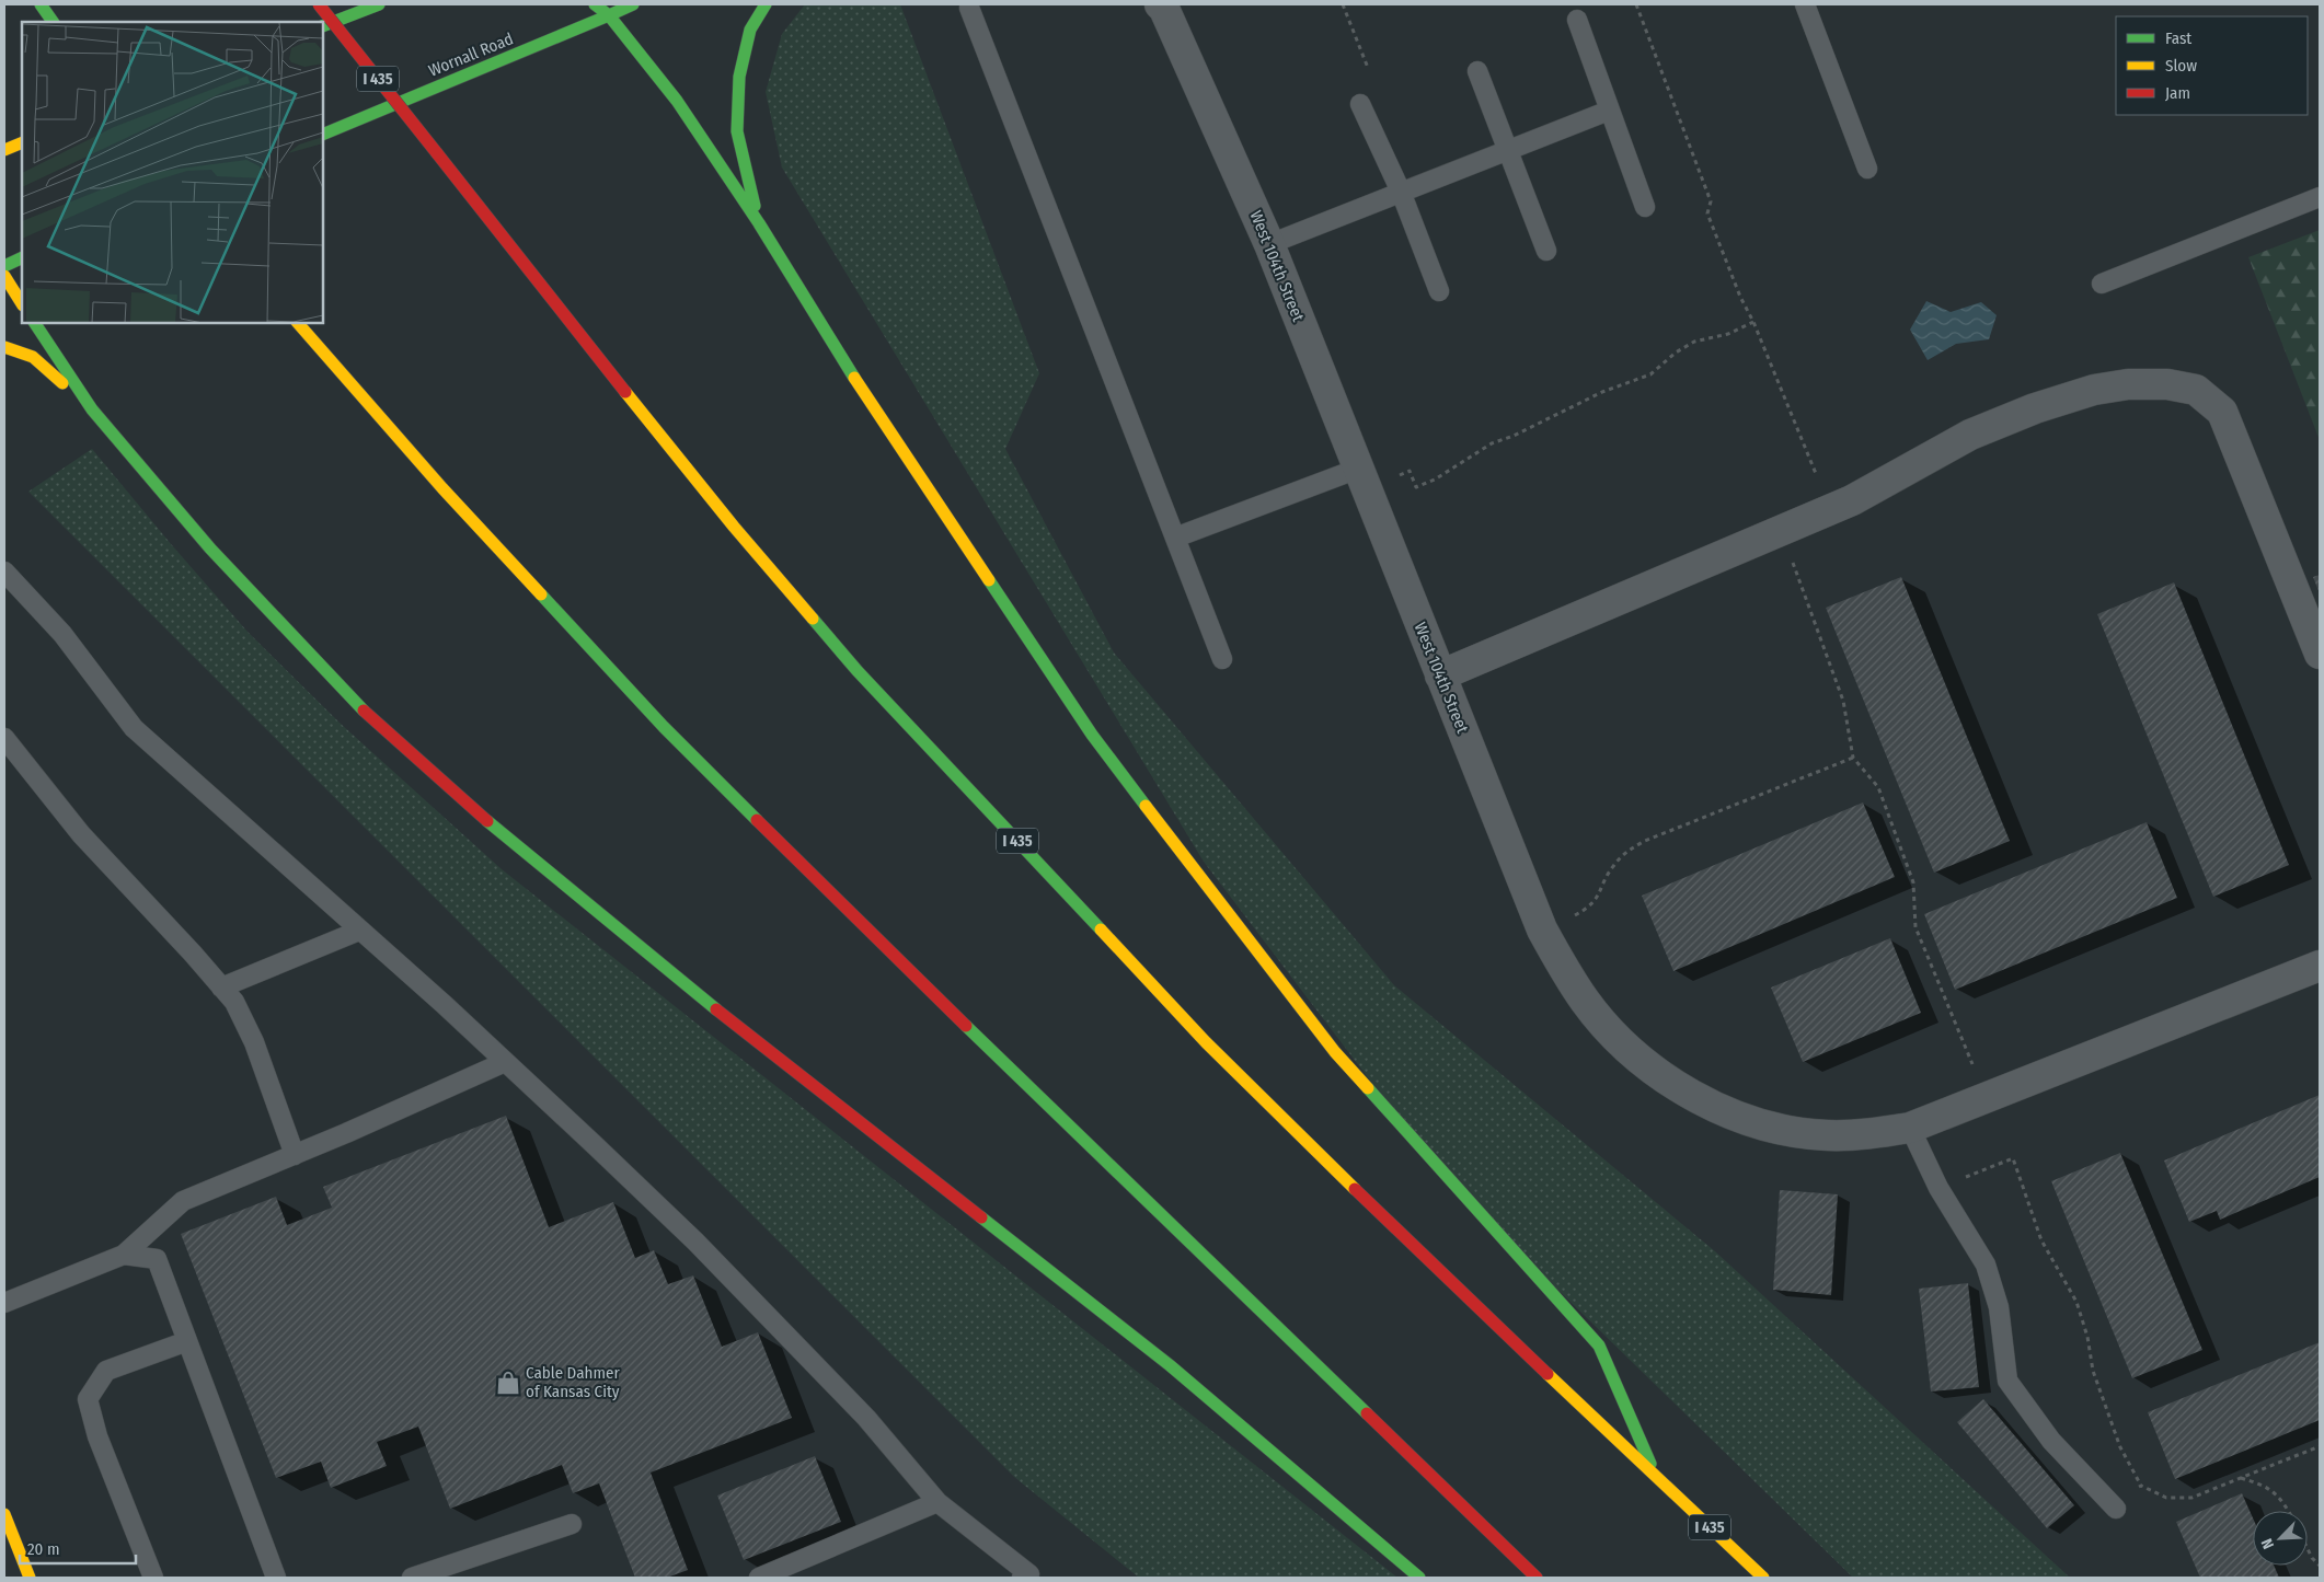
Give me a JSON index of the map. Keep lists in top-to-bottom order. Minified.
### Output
{"streets":{"main road":["Wornall Road","I 435"],"street":["West 104th Street"]},"places":{"shop":["Cable Dahmer of Kansas City"]},"legend":["Fast","Slow","Jam"],"scale_bar":"20 m","north":"bottom left"}
